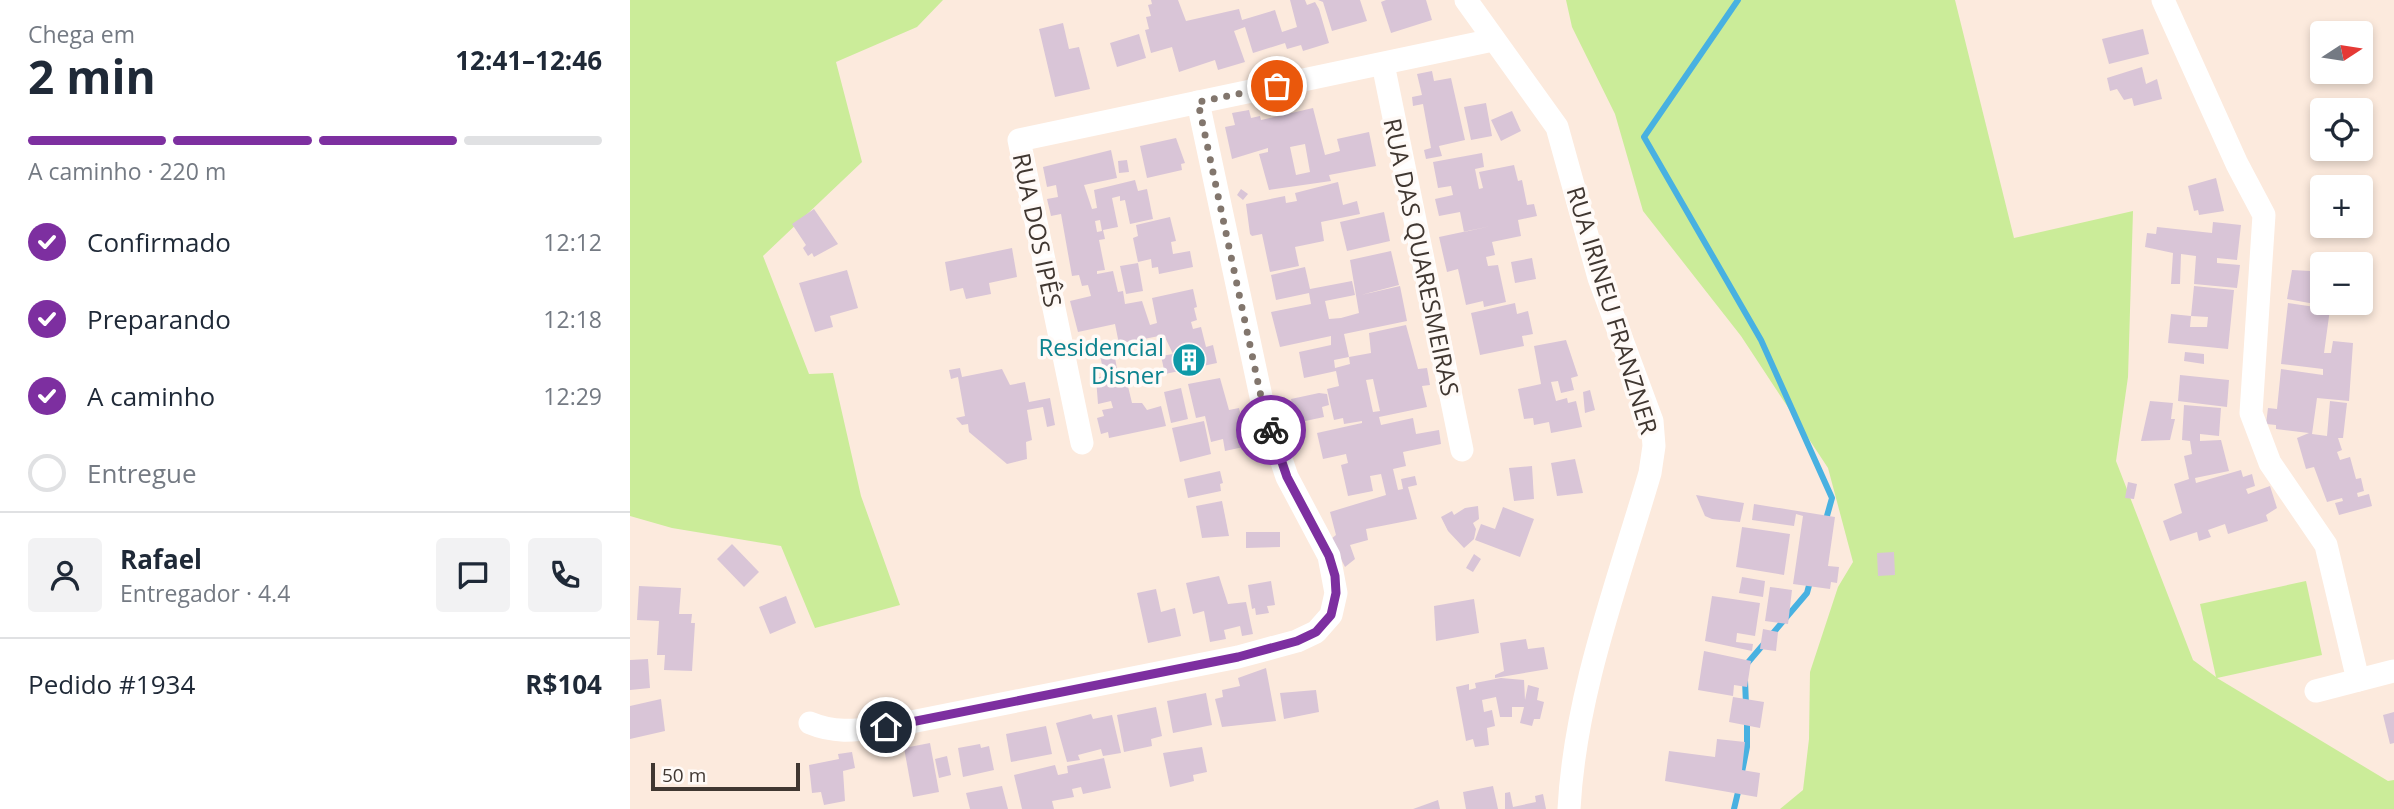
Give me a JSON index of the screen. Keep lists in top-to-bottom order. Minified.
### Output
{"streets":{"street":["RUA DOS IPÊS","RUA DAS QUARESMEIRAS","RUA IRINEU FRANZNER"]},"places":{"building":["Residencial Disner"]},"scale_bar":"50 m","north":"right","page":{"heading":["2 min","Chega em","12:41–12:46"],"panel":["Rafael","Entregador · 4.4","Pedido #1934","R$104"],"map_buttons":["+","−"],"bar":"A caminho · 220 m","list":[["Confirmado","12:12"],["Preparando","12:18"],["A caminho","12:29"],"Entregue"],"scale":"50 m"}}
